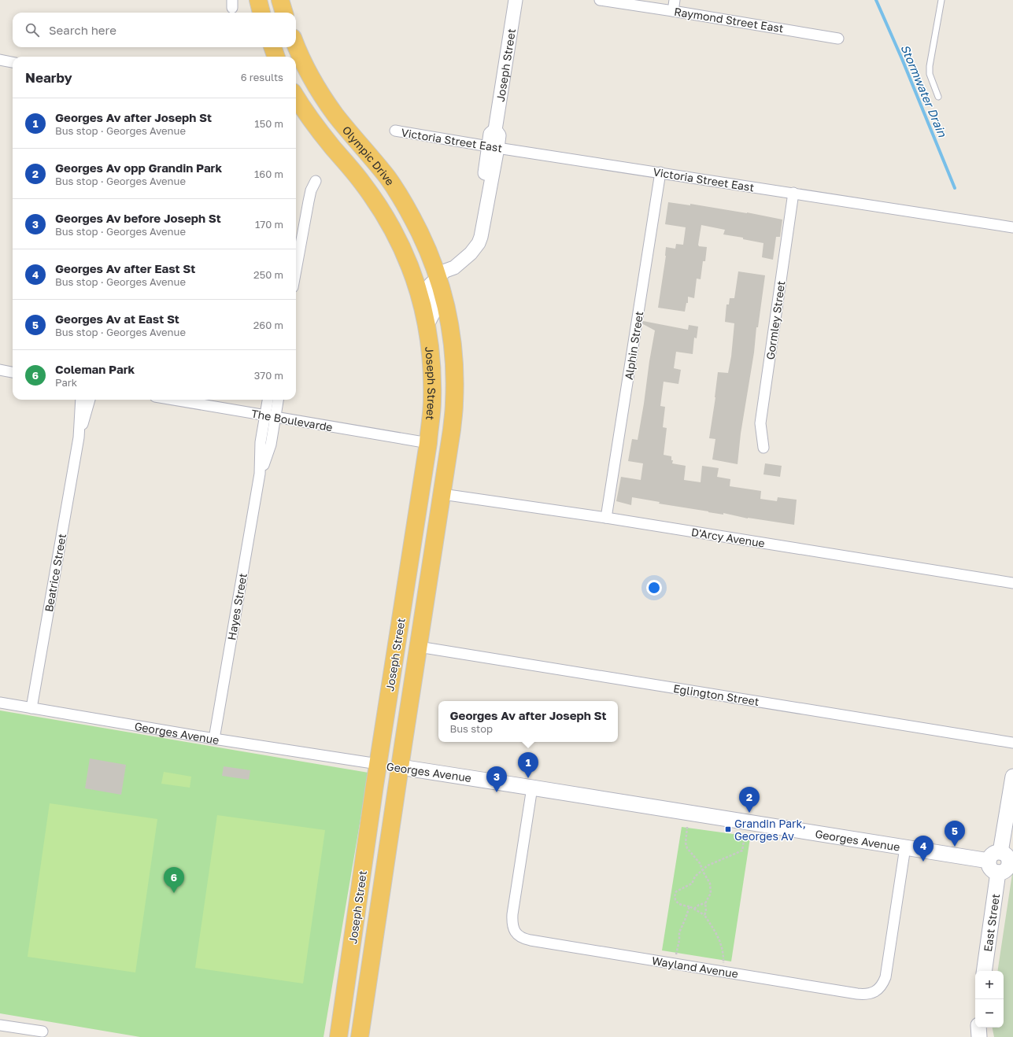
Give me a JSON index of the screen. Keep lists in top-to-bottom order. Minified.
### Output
{"streets":{"highway":["Joseph Street","Olympic Drive","Georges Avenue"],"main road":["East Street"],"street":["Raymond Street East","Victoria Street East","Gormley Street","Alphin Street","The Boulevarde","D'Arcy Avenue","Beatrice Street","Hayes Street","Eglington Street","Wayland Avenue"]},"crossings":[["Joseph Street","Victoria Street East"],["Joseph Street","Olympic Drive"],["Joseph Street","The Boulevarde"],["Joseph Street","D'Arcy Avenue"],["Joseph Street","Eglington Street"],["Joseph Street","Georges Avenue"],["Victoria Street East","Gormley Street"],["Victoria Street East","Alphin Street"],["Alphin Street","D'Arcy Avenue"],["The Boulevarde","Hayes Street"],["Beatrice Street","Georges Avenue"],["Hayes Street","Georges Avenue"],["Georges Avenue","East Street"],["Georges Avenue","Wayland Avenue"]],"water":["Stormwater Drain"],"places":{"transit":["Grandin Park, Georges Av"]},"page":{"search":"Search here","heading":["Nearby","6 results"],"list":[{"mark":"1","name":"Georges Av after Joseph St","note":"Bus stop · Georges Avenue","value":"150 m"},{"mark":"2","name":"Georges Av opp Grandin Park","note":"Bus stop · Georges Avenue","value":"160 m"},{"mark":"3","name":"Georges Av before Joseph St","note":"Bus stop · Georges Avenue","value":"170 m"},{"mark":"4","name":"Georges Av after East St","note":"Bus stop · Georges Avenue","value":"250 m"},{"mark":"5","name":"Georges Av at East St","note":"Bus stop · Georges Avenue","value":"260 m"},{"mark":"6","name":"Coleman Park","note":"Park","value":"370 m"}],"popup":["Georges Av after Joseph St","Bus stop"],"pins":["1","3","2","5","4","6"],"map_buttons":["+","−"]}}
